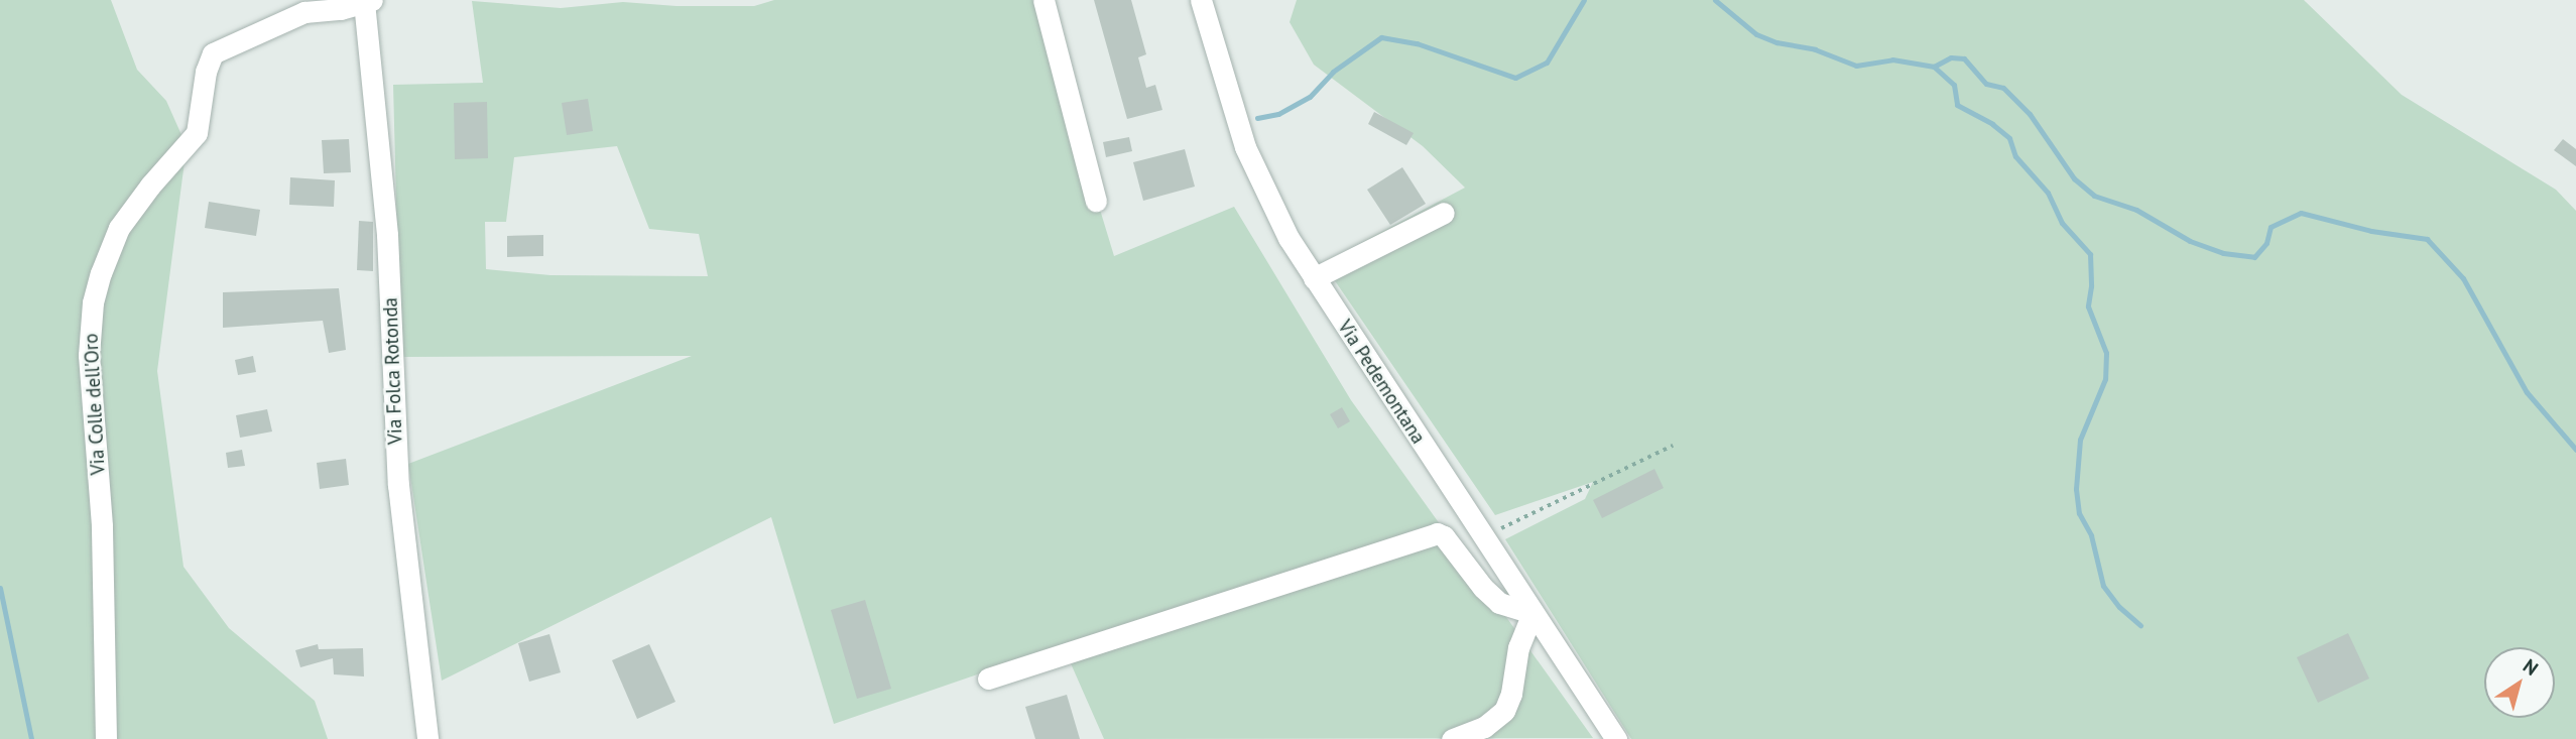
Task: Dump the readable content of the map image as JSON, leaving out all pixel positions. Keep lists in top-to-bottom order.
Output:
{
  "streets": {
    "street": ["Via Folca Rotonda", "Via Pedemontana", "Via Colle dell'Oro"]
  },
  "crossings": [
    ["Via Folca Rotonda", "Via Colle dell'Oro"]
  ],
  "north": "top right"
}
